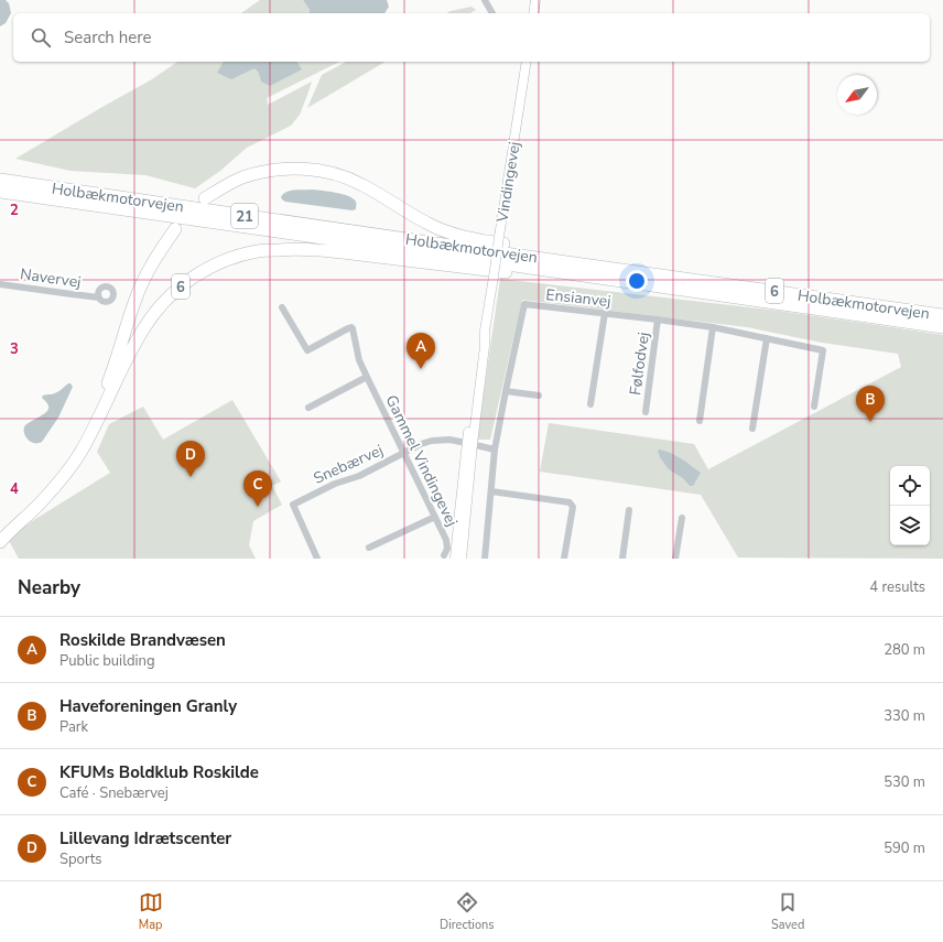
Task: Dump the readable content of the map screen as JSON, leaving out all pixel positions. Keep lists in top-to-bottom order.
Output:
{
  "streets": {
    "highway": ["Holbækmotorvejen", "21", "6"],
    "main road": ["Vindingevej"],
    "street": [
      "Navervej",
      "Ensianvej",
      "Følfodvej",
      "Gammel Vindingevej",
      "Snebærvej"
    ]
  },
  "crossings": [
    ["Vindingevej", "Snebærvej"],
    ["Holbækmotorvejen", "6"],
    ["Ensianvej", "Følfodvej"],
    ["Ensianvej", "Snebærvej"],
    ["Gammel Vindingevej", "Snebærvej"]
  ],
  "north": "bottom left",
  "page": {
    "search": "Search here",
    "pins": [
      "A",
      "B",
      "D",
      "C"
    ],
    "heading": ["Nearby", "4 results"],
    "list": [
      {
        "mark": "A",
        "name": "Roskilde Brandvæsen",
        "note": "Public building",
        "value": "280 m"
      },
      {
        "mark": "B",
        "name": "Haveforeningen Granly",
        "note": "Park",
        "value": "330 m"
      },
      {
        "mark": "C",
        "name": "KFUMs Boldklub Roskilde",
        "note": "Café · Snebærvej",
        "value": "530 m"
      },
      {
        "mark": "D",
        "name": "Lillevang Idrætscenter",
        "note": "Sports",
        "value": "590 m"
      }
    ],
    "nav": ["Map", "Directions", "Saved"]
  },
  "grid": {
    "rows": ["2", "3", "4"]
  }
}
